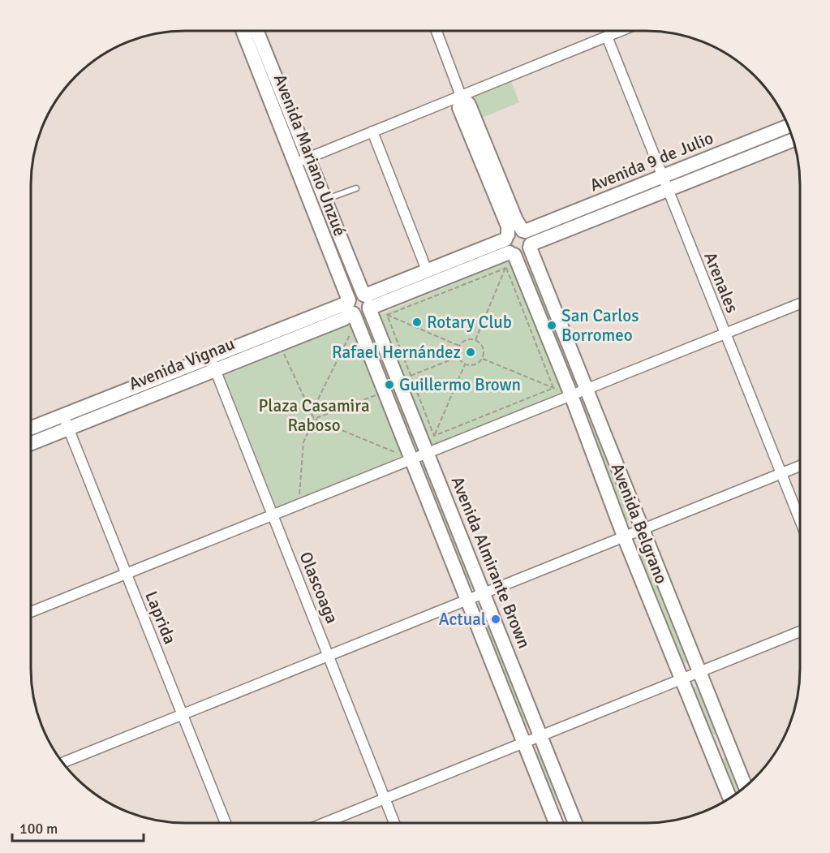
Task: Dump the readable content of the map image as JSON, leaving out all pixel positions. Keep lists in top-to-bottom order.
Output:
{
  "streets": {
    "main road": [
      "Avenida Mariano Unzué",
      "Avenida 9 de Julio",
      "Avenida Vignau",
      "Avenida Belgrano",
      "Avenida Almirante Brown"
    ],
    "street": ["Arenales", "Olascoaga", "Laprida"]
  },
  "crossings": [
    ["Avenida Mariano Unzué", "Avenida Vignau"],
    ["Avenida Mariano Unzué", "Avenida Almirante Brown"],
    ["Avenida 9 de Julio", "Arenales"],
    ["Avenida 9 de Julio", "Avenida Belgrano"],
    ["Avenida Vignau", "Avenida Almirante Brown"],
    ["Avenida Vignau", "Olascoaga"],
    ["Avenida Vignau", "Laprida"]
  ],
  "parks": ["Plaza Casamira Raboso"],
  "places": [
    "Rotary Club",
    "San Carlos Borromeo",
    "Rafael Hernández",
    "Guillermo Brown",
    "Actual"
  ],
  "scale_bar": "100 m"
}
